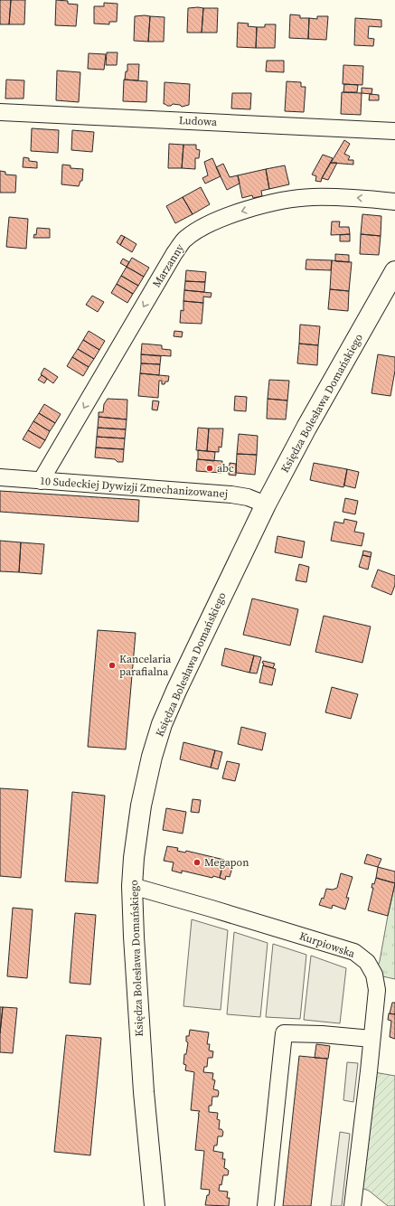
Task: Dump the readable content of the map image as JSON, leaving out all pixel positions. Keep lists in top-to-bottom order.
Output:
{
  "streets": {
    "main road": ["Księdza Bolesława Domańskiego"],
    "street": [
      "Ludowa",
      "Marzanny",
      "10 Sudeckiej Dywizji Zmechanizowanej",
      "Kurpiowska"
    ]
  },
  "crossings": [
    ["Marzanny", "10 Sudeckiej Dywizji Zmechanizowanej"],
    ["Księdza Bolesława Domańskiego", "10 Sudeckiej Dywizji Zmechanizowanej"],
    ["Księdza Bolesława Domańskiego", "Kurpiowska"]
  ],
  "one_way": ["Marzanny"],
  "places": ["abc", "Kancelaria parafialna", "Megapon"]
}
